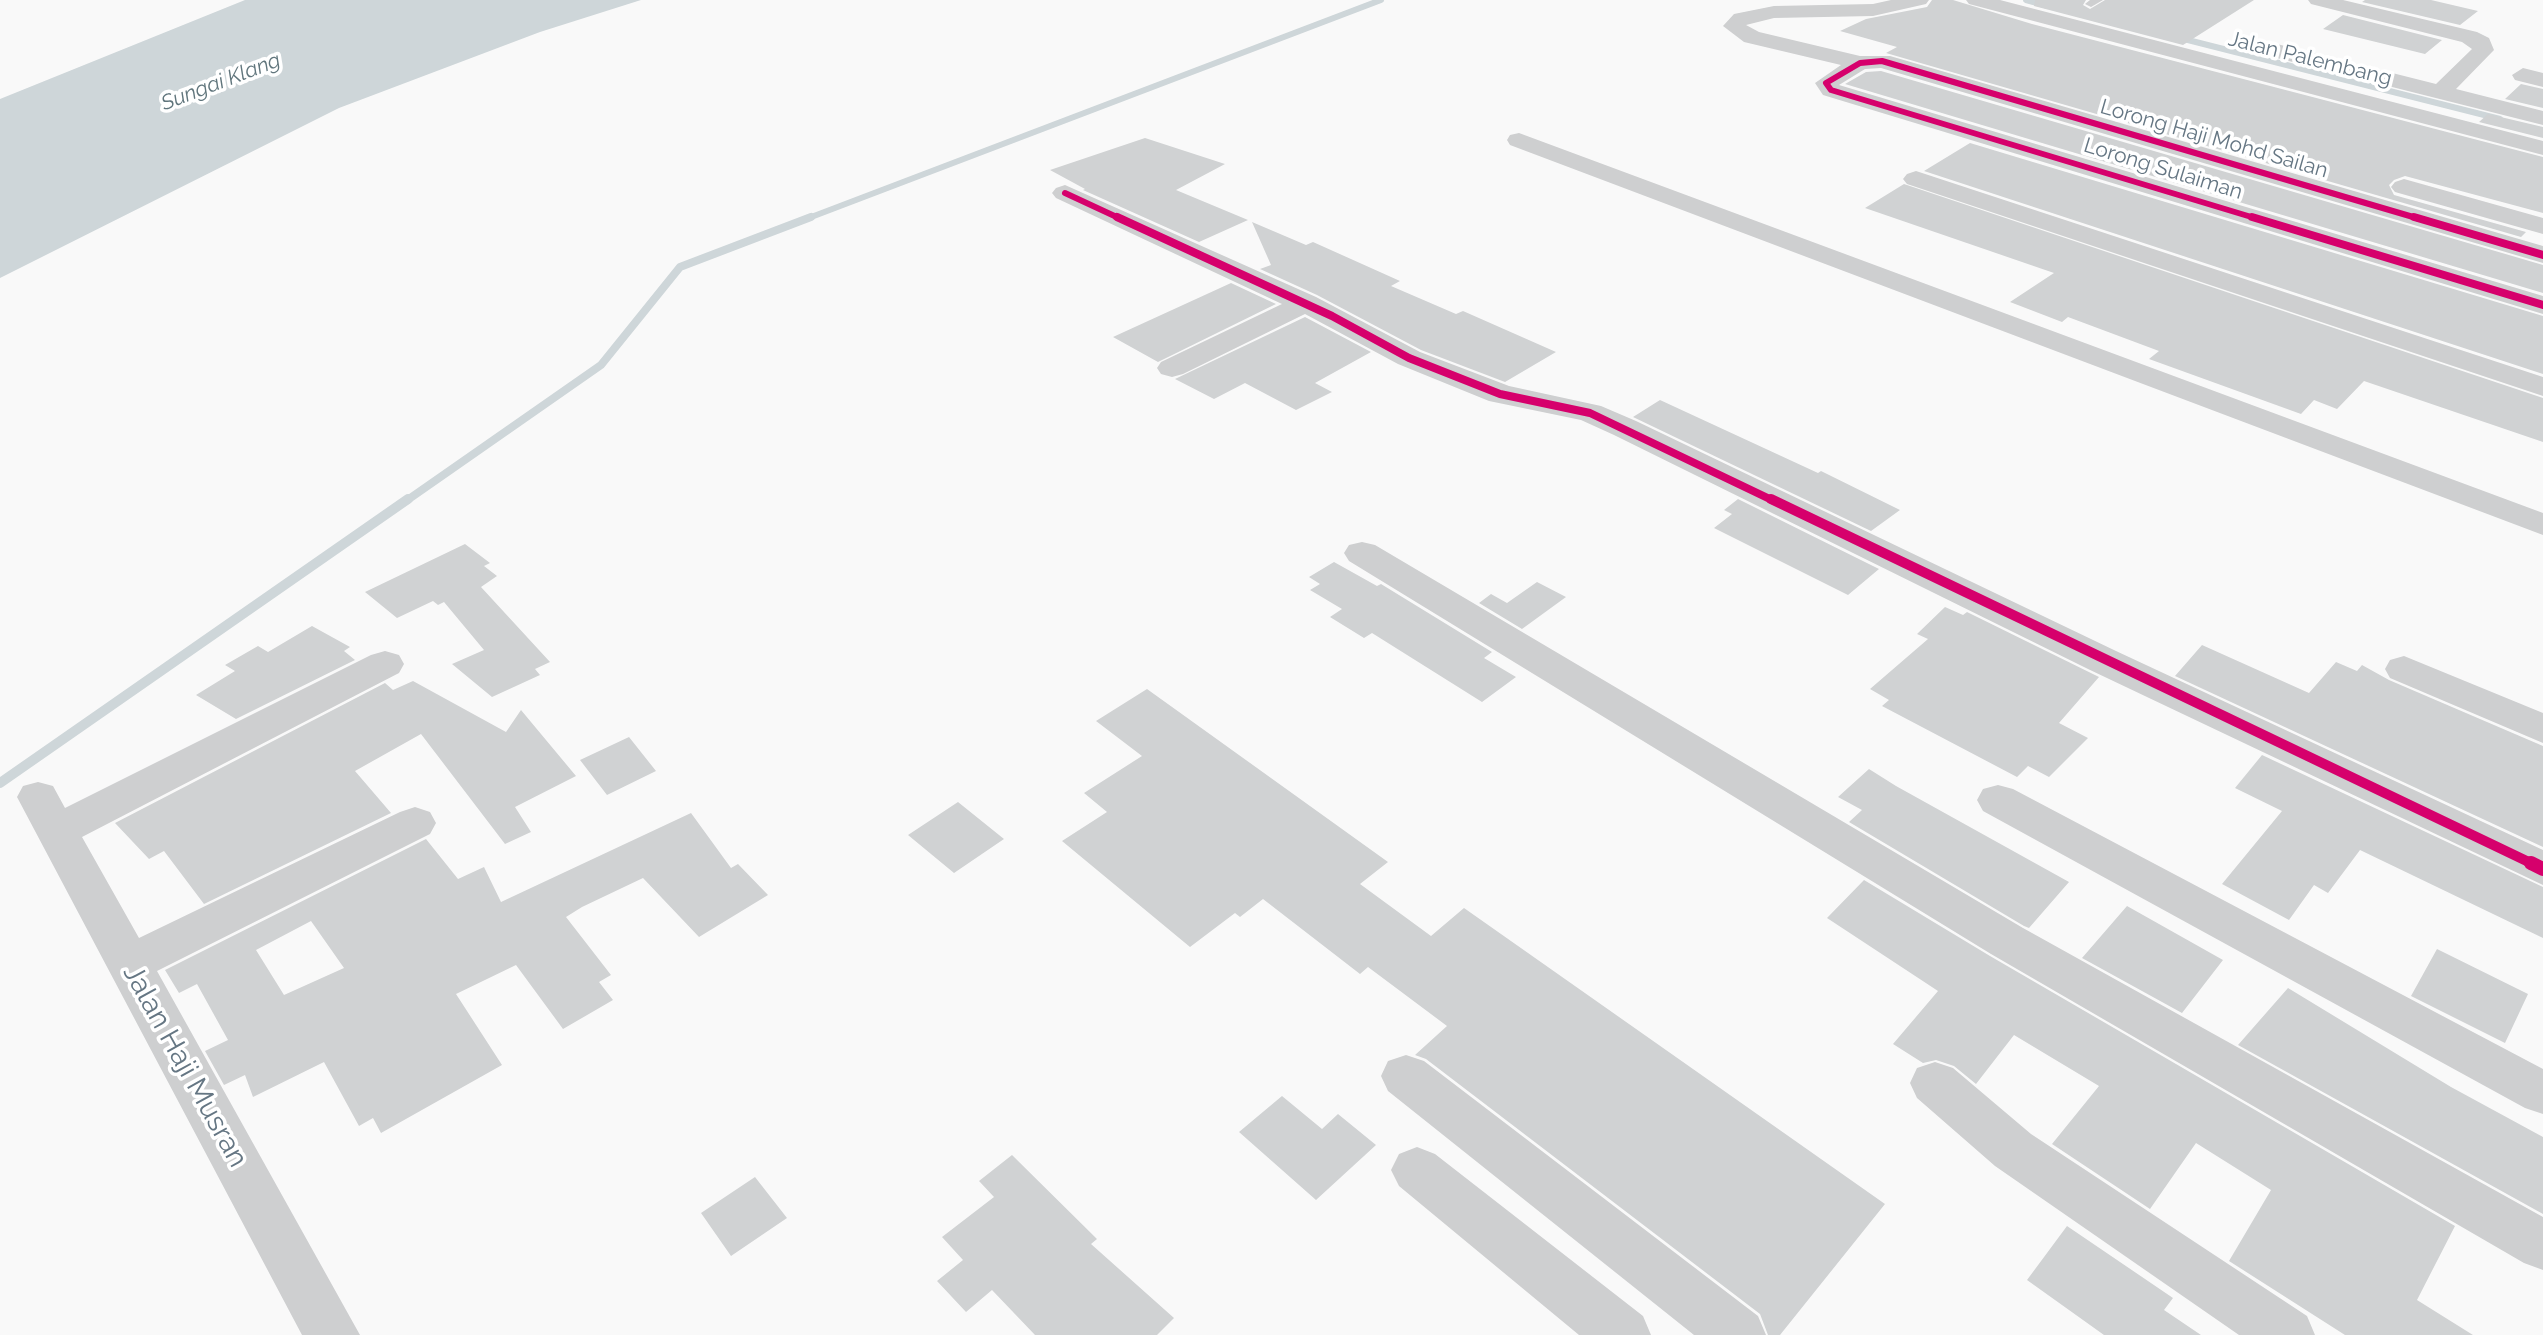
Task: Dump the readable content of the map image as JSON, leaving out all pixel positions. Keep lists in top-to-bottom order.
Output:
{
  "streets": {
    "street": [
      "Jalan Palembang",
      "Lorong Haji Mohd Sailan",
      "Lorong Sulaiman",
      "Jalan Haji Musran"
    ]
  },
  "crossings": [
    ["Lorong Haji Mohd Sailan", "Lorong Sulaiman"]
  ],
  "water": ["Sungai Klang"]
}
